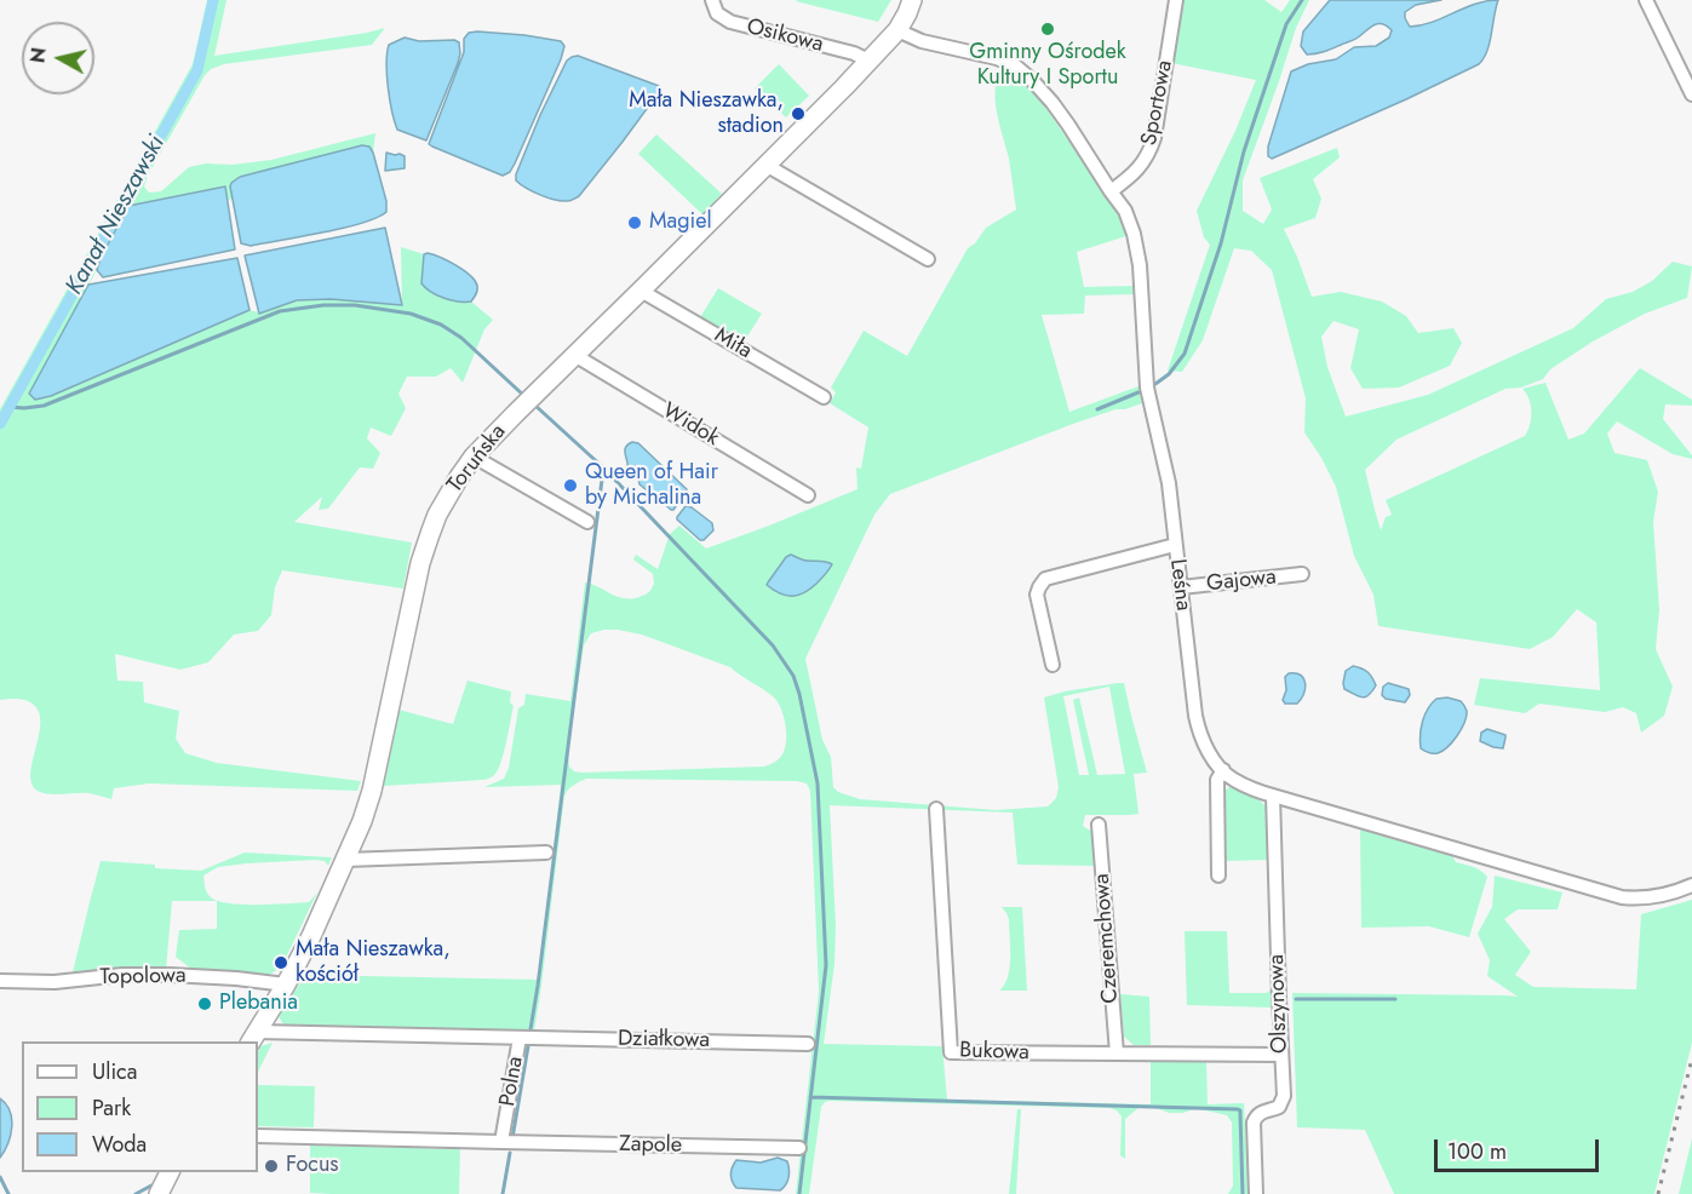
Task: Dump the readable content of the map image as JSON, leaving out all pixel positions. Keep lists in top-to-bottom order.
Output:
{
  "streets": {
    "main road": ["Toruńska"],
    "street": [
      "Osikowa",
      "Sportowa",
      "Miła",
      "Widok",
      "Gajowa",
      "Leśna",
      "Czeremchowa",
      "Topolowa",
      "Olszynowa",
      "Działkowa",
      "Bukowa",
      "Polna",
      "Zapole"
    ]
  },
  "crossings": [
    ["Osikowa", "Toruńska"],
    ["Sportowa", "Leśna"],
    ["Miła", "Toruńska"],
    ["Widok", "Toruńska"],
    ["Toruńska", "Leśna"],
    ["Toruńska", "Topolowa"],
    ["Toruńska", "Polna"],
    ["Gajowa", "Leśna"],
    ["Leśna", "Olszynowa"],
    ["Czeremchowa", "Bukowa"],
    ["Olszynowa", "Bukowa"],
    ["Działkowa", "Polna"],
    ["Polna", "Zapole"]
  ],
  "water": ["Kanał Nieszawski"],
  "places": [
    "Gminny Ośrodek Kultury I Sportu",
    "Mała Nieszawka, stadion",
    "Magiel",
    "Queen of Hair by Michalina",
    "Mała Nieszawka, kościół",
    "Plebania",
    "Focus"
  ],
  "legend": ["Ulica", "Park", "Woda"],
  "scale_bar": "100 m",
  "north": "left"
}
